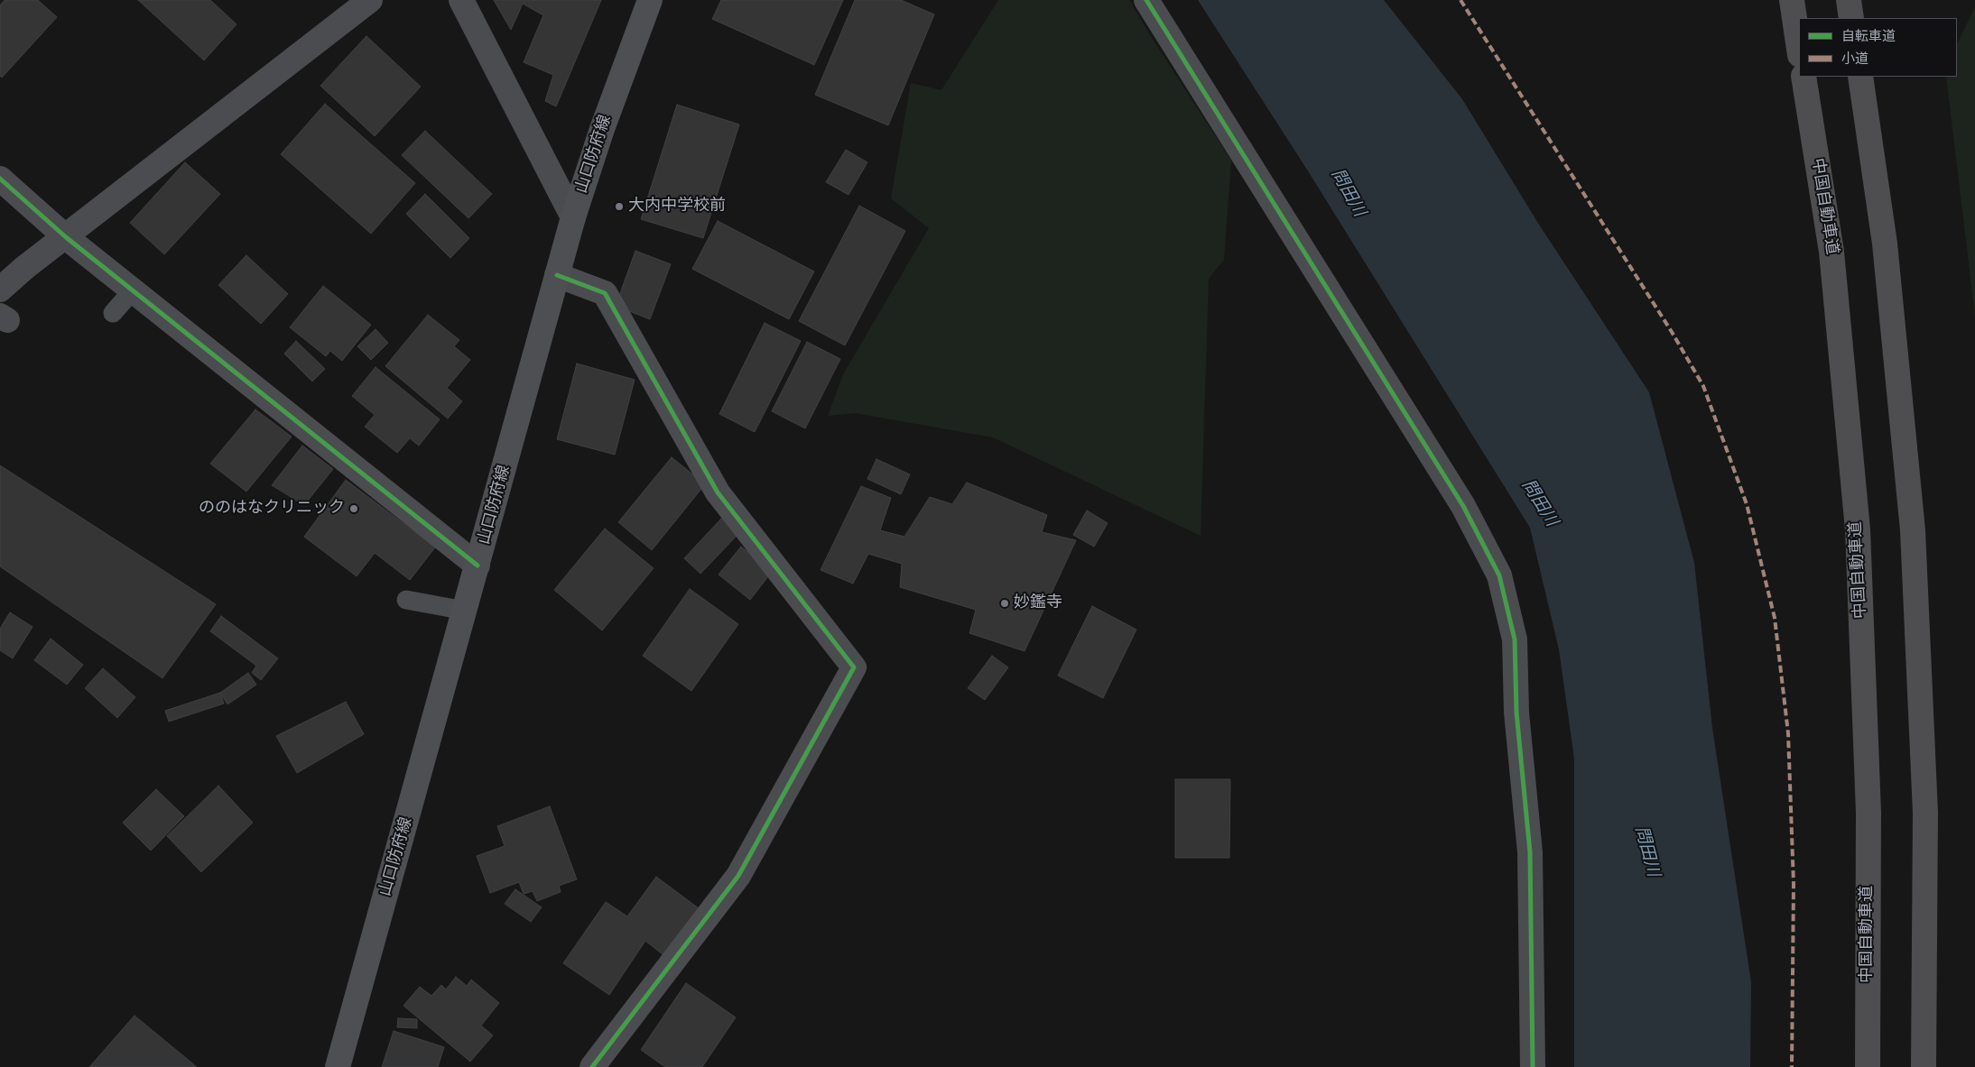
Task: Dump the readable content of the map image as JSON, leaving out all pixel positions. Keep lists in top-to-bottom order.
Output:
{
  "streets": {
    "highway": ["中国自動車道"],
    "main road": ["山口防府線"]
  },
  "water": ["問田川"],
  "places": ["大内中学校前", "ののはなクリニック", "妙鑑寺"],
  "legend": ["自転車道", "小道"]
}
